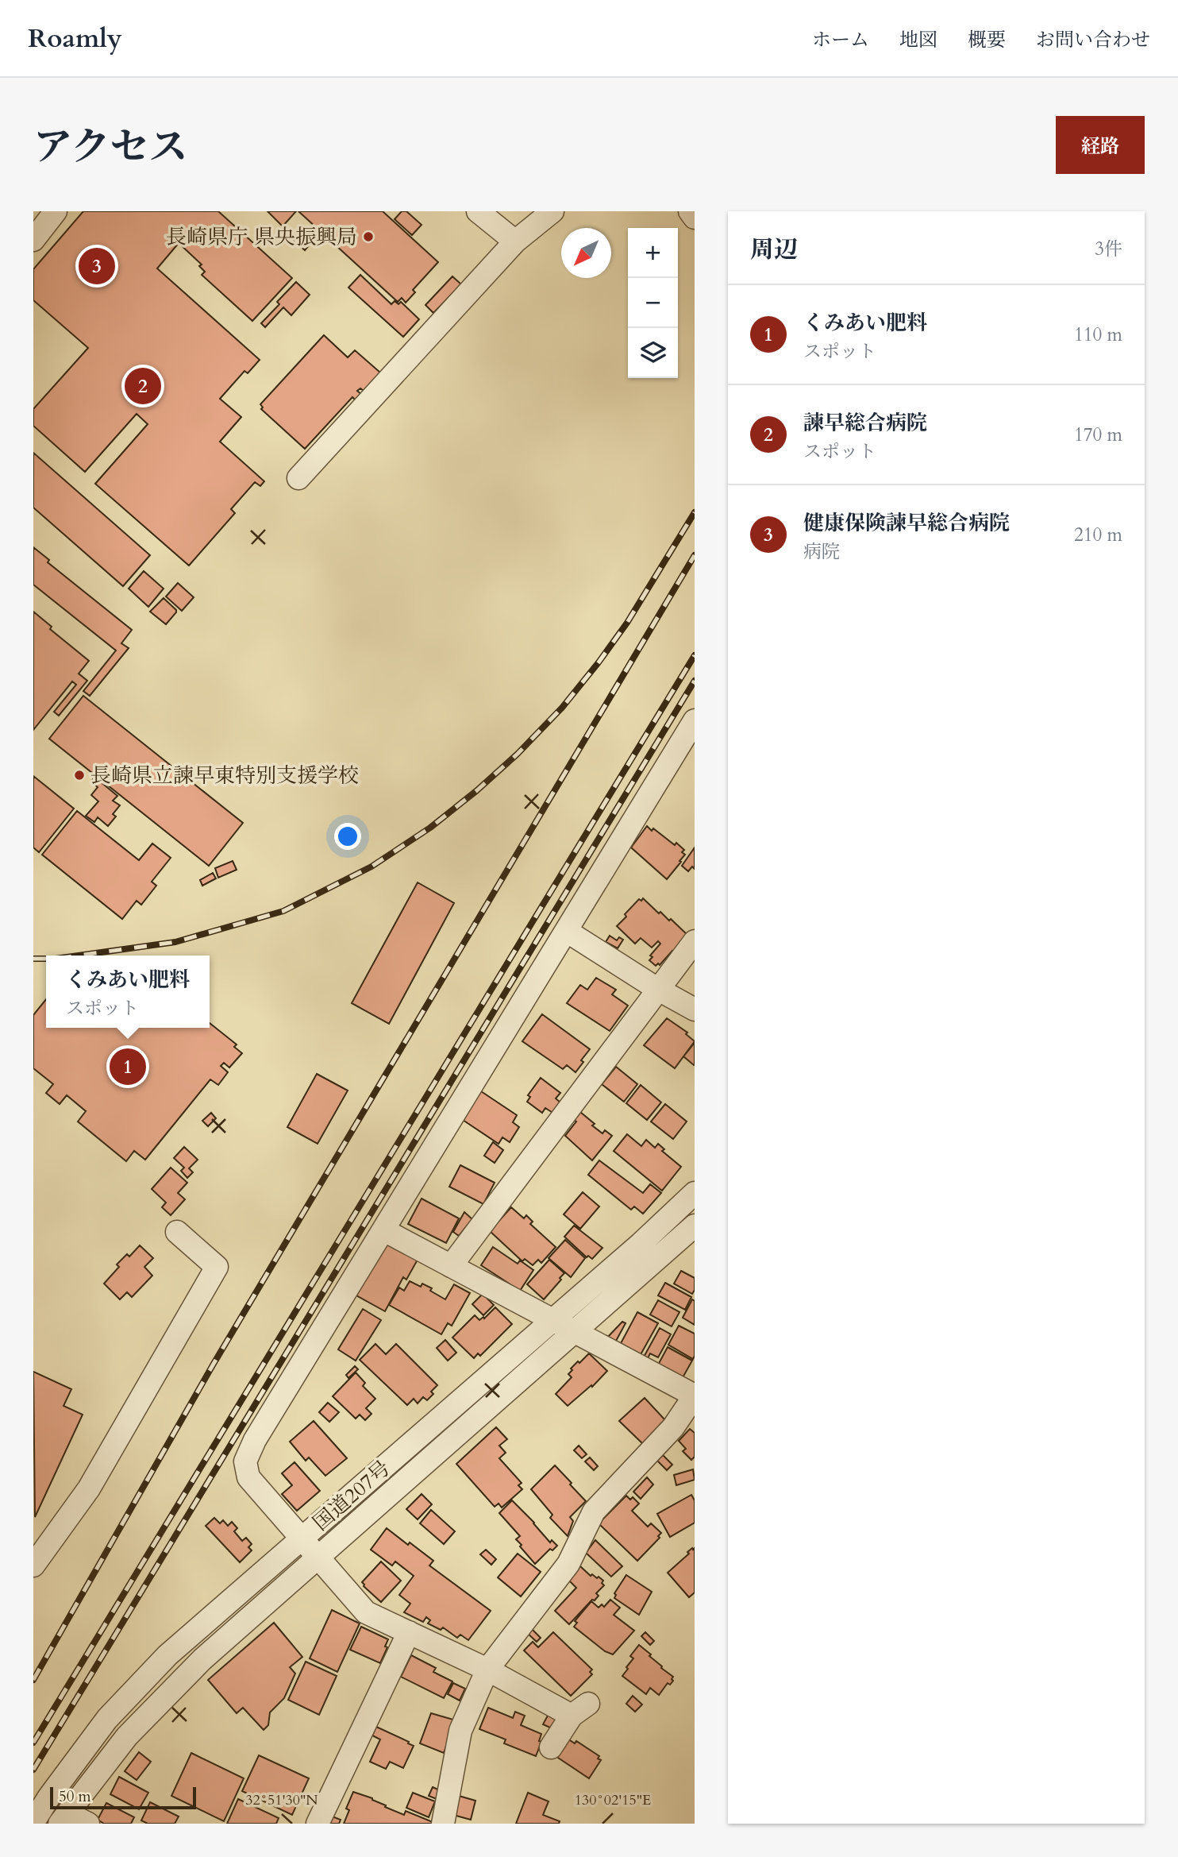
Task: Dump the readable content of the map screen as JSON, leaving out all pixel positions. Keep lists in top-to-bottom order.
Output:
{
  "streets": {
    "street": ["国道207号"]
  },
  "places": ["長崎県庁 県央振興局", "長崎県立諫早東特別支援学校"],
  "scale_bar": "50 m",
  "north": "bottom left",
  "page": {
    "header": "Roamly",
    "nav": [
      "ホーム",
      "地図",
      "概要",
      "お問い合わせ"
    ],
    "title": "アクセス",
    "buttons": "経路",
    "heading": ["周辺", "3件"],
    "map_buttons": ["+", "−"],
    "pins": ["3", "2", "1"],
    "list": [
      {
        "mark": "1",
        "name": "くみあい肥料",
        "note": "スポット",
        "value": "110 m"
      },
      {
        "mark": "2",
        "name": "諫早総合病院",
        "note": "スポット",
        "value": "170 m"
      },
      {
        "mark": "3",
        "name": "健康保険諫早総合病院",
        "note": "病院",
        "value": "210 m"
      }
    ],
    "popup": ["くみあい肥料", "スポット"],
    "scale": "50 m"
  },
  "coordinates": ["130°02'15\"E", "32°51'30\"N"]
}
